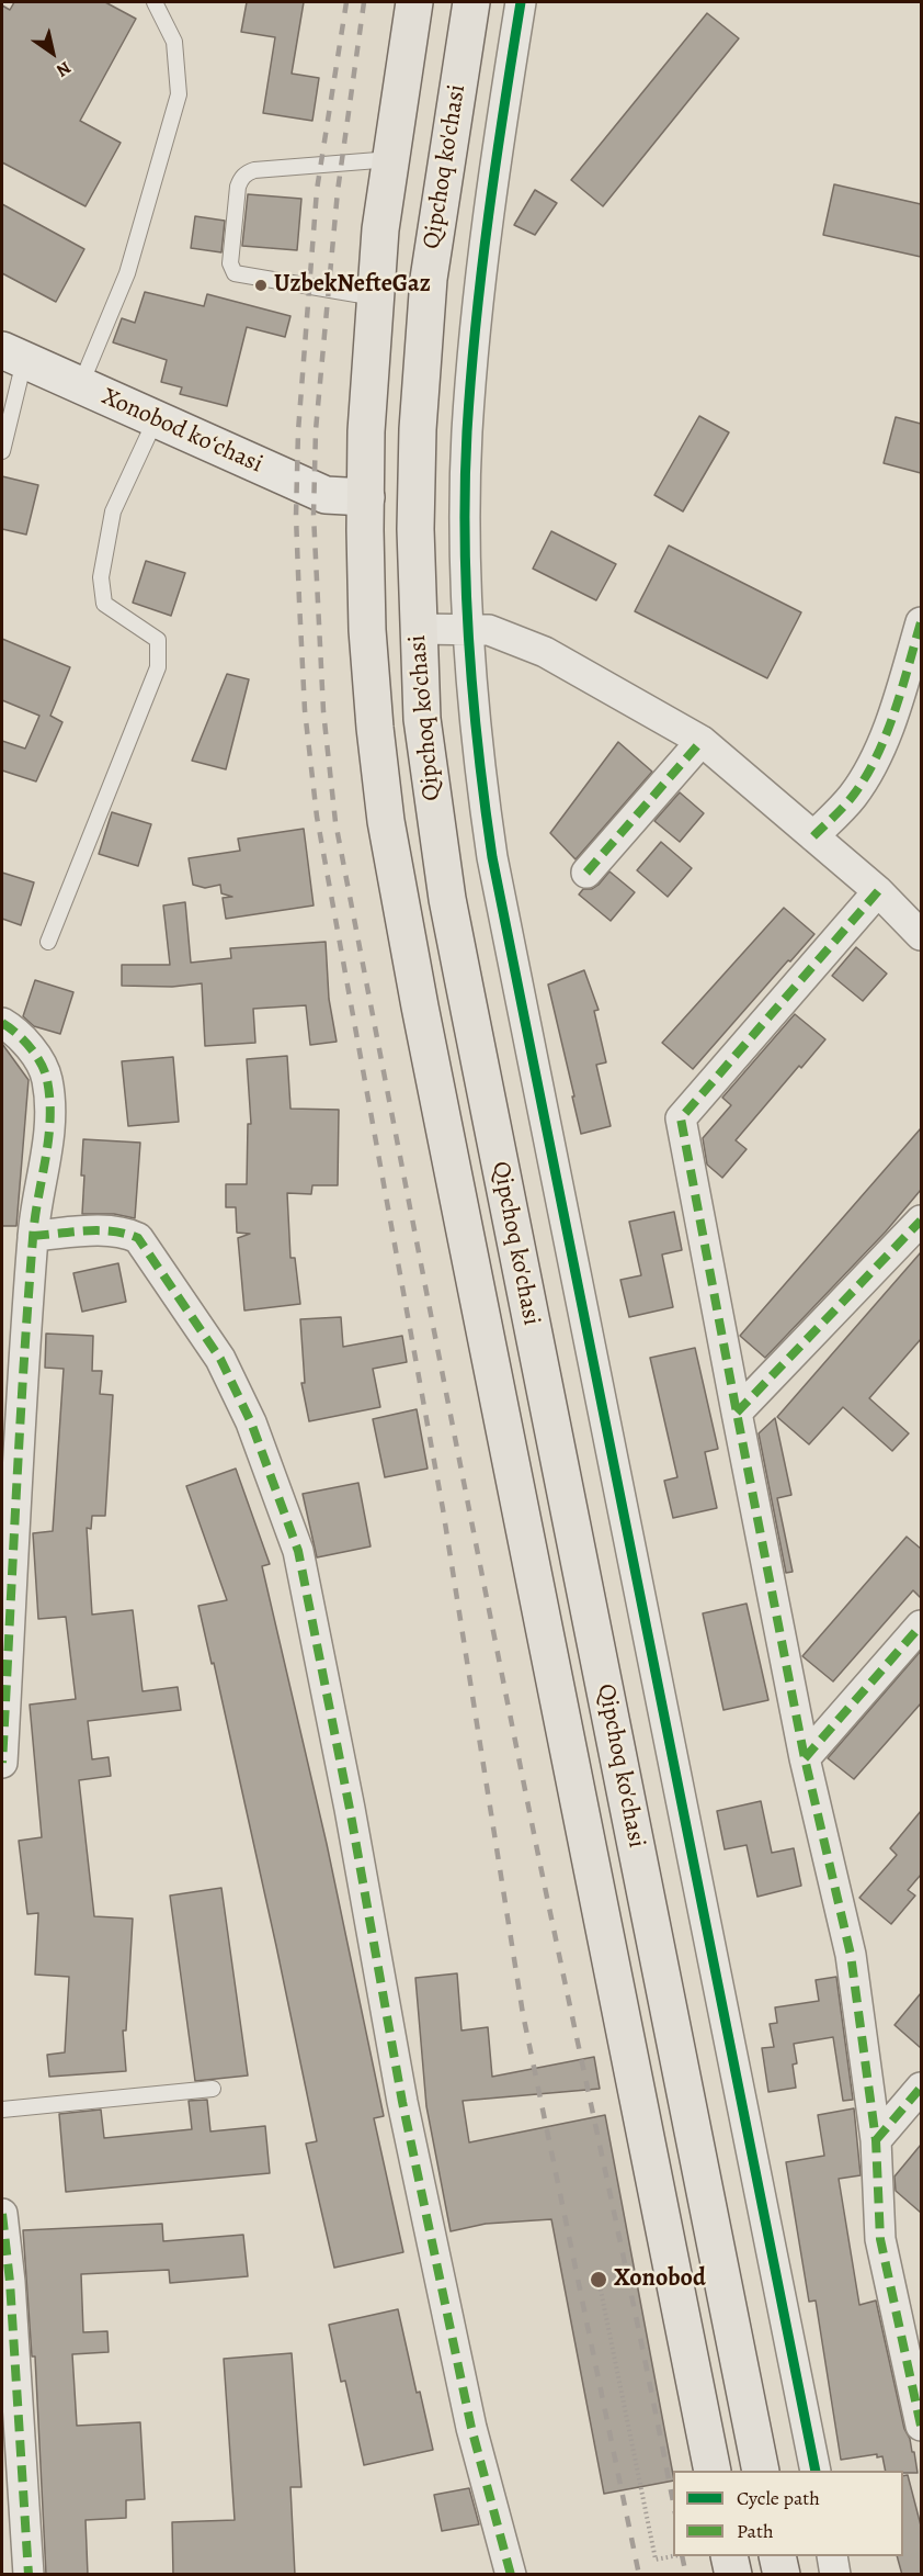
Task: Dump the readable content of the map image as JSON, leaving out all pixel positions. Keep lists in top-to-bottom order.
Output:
{
  "streets": {
    "main road": ["Qipchoq ko'chasi", "Xonobod koʻchasi"]
  },
  "crossings": [
    ["Qipchoq ko'chasi", "Xonobod koʻchasi"]
  ],
  "places": ["UzbekNefteGaz", "Xonobod"],
  "legend": ["Cycle path", "Path"],
  "north": "bottom right"
}
